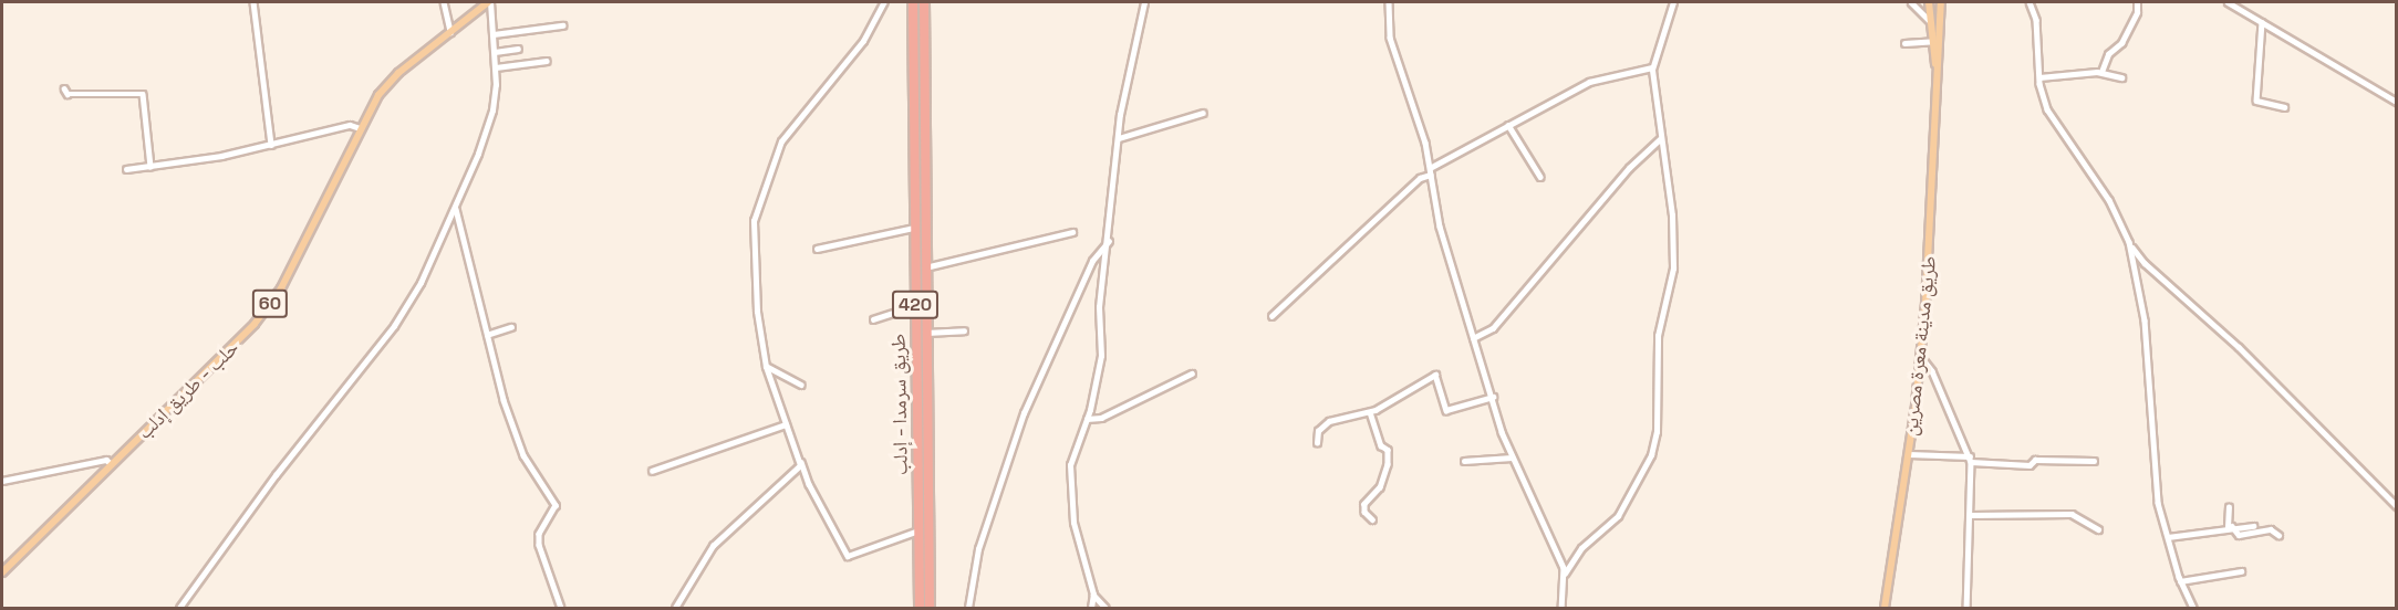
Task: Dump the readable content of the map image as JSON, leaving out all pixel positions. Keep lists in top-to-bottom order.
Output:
{
  "streets": {
    "highway": ["420", "طريق سرمدا - إدلب"],
    "main road": ["60", "طريق مدينة معرة مصرين", "حلب - طريق إدلب"]
  }
}
